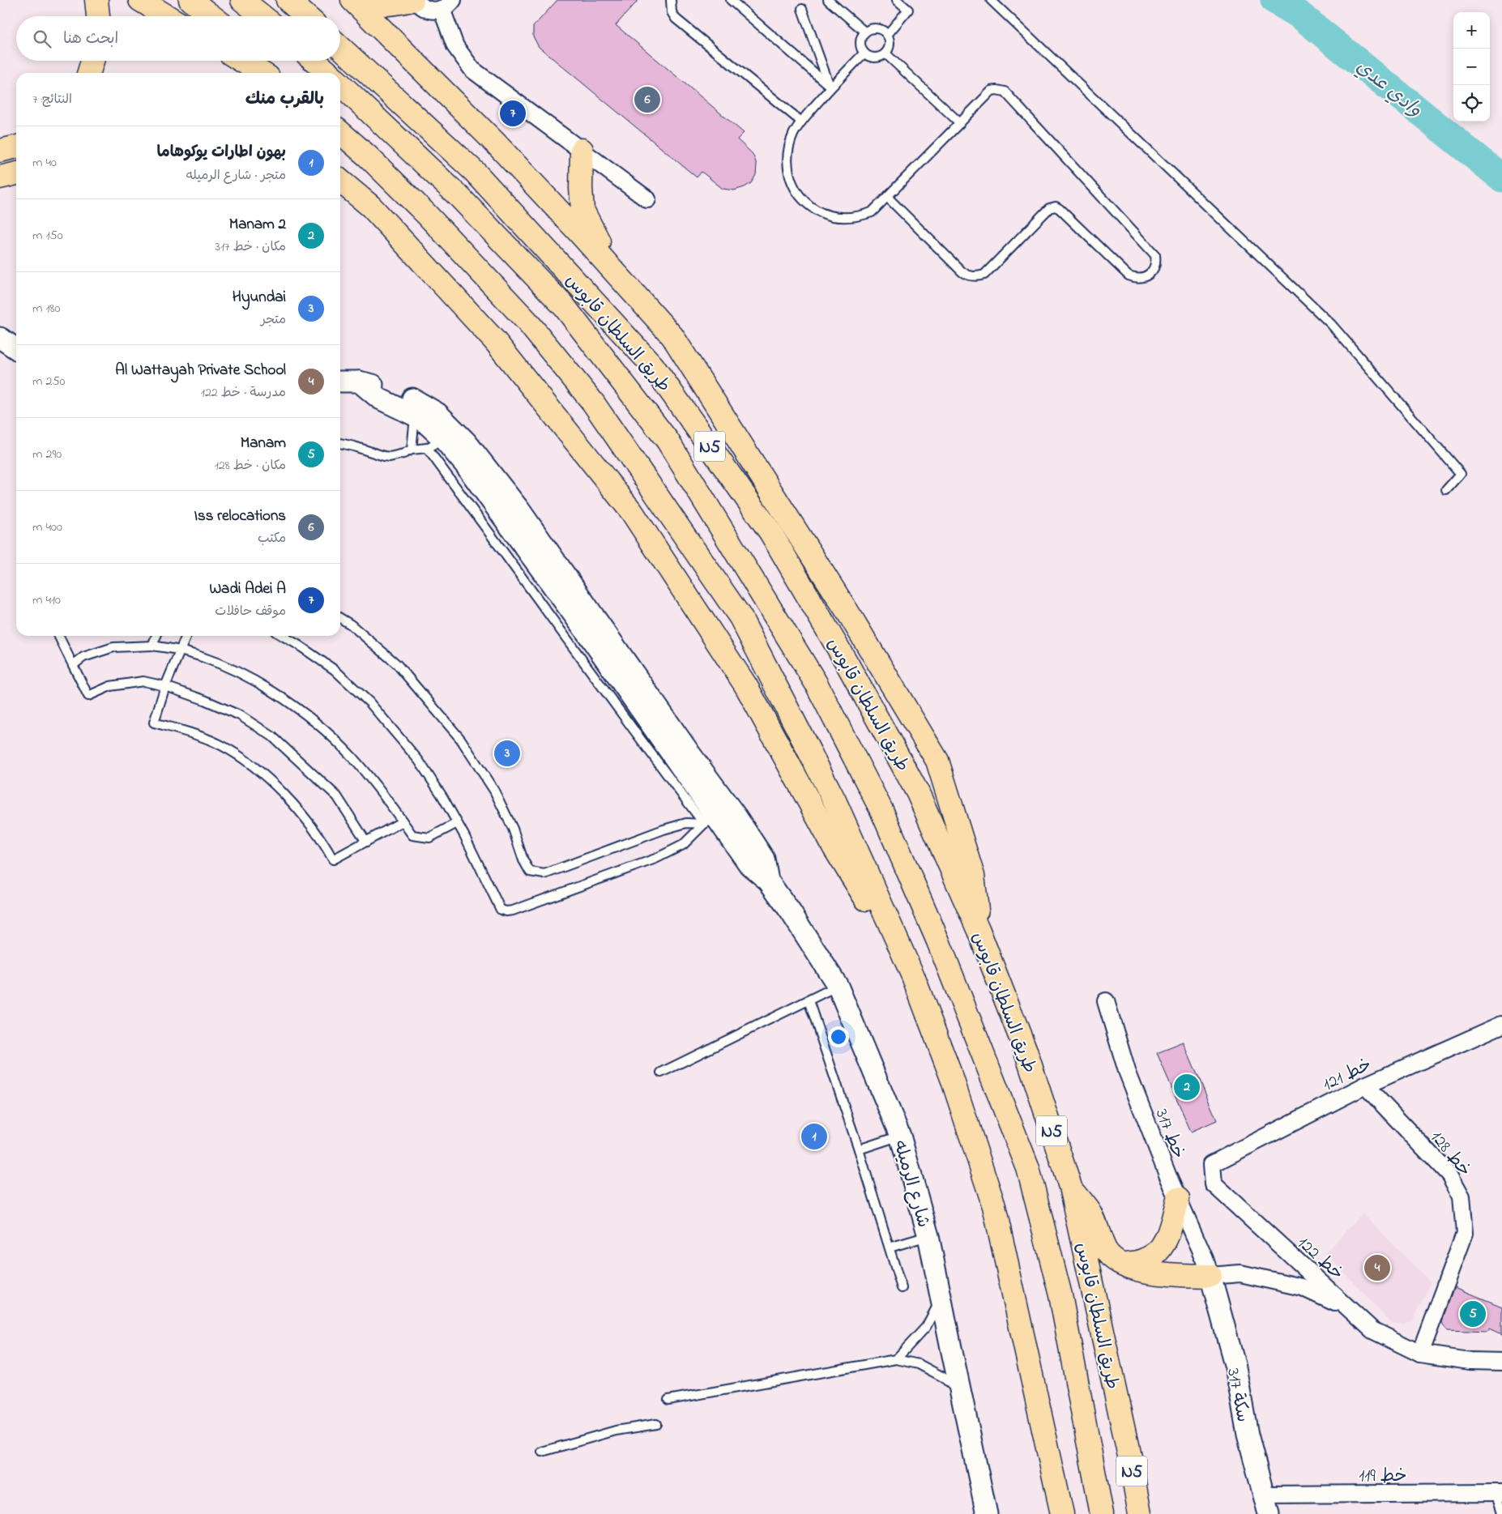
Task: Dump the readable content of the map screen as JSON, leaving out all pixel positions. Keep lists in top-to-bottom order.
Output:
{
  "streets": {
    "highway": ["طريق السلطان قابوس", "N5"],
    "street": [
      "خط 121",
      "خط 317",
      "خط 128",
      "شارع الرميله",
      "خط 122",
      "سكة 317",
      "خط 119"
    ]
  },
  "crossings": [
    ["خط 121", "خط 128"],
    ["خط 121", "خط 122"],
    ["خط 317", "سكة 317"],
    ["خط 128", "خط 122"],
    ["سكة 317", "خط 119"]
  ],
  "water": ["وادي عدي"],
  "page": {
    "map_buttons": ["+", "−"],
    "search": "ابحث هنا",
    "heading": ["بالقرب منك", "النتائج: 7"],
    "pins": [
      "6",
      "7",
      "3",
      "2",
      "1",
      "4",
      "5"
    ],
    "list": [
      {
        "mark": "1",
        "name": "بهون اطارات يوكوهاما",
        "note": "متجر · شارع الرميله",
        "value": "40 m"
      },
      {
        "mark": "2",
        "name": "Manam 2",
        "note": "مكان · خط 317",
        "value": "150 m"
      },
      {
        "mark": "3",
        "name": "Hyundai",
        "note": "متجر",
        "value": "180 m"
      },
      {
        "mark": "4",
        "name": "Al Wattayah Private School",
        "note": "مدرسة · خط 122",
        "value": "250 m"
      },
      {
        "mark": "5",
        "name": "Manam",
        "note": "مكان · خط 128",
        "value": "290 m"
      },
      {
        "mark": "6",
        "name": "Iss relocations",
        "note": "مكتب",
        "value": "400 m"
      },
      {
        "mark": "7",
        "name": "Wadi Adei A",
        "note": "موقف حافلات",
        "value": "410 m"
      }
    ]
  }
}
